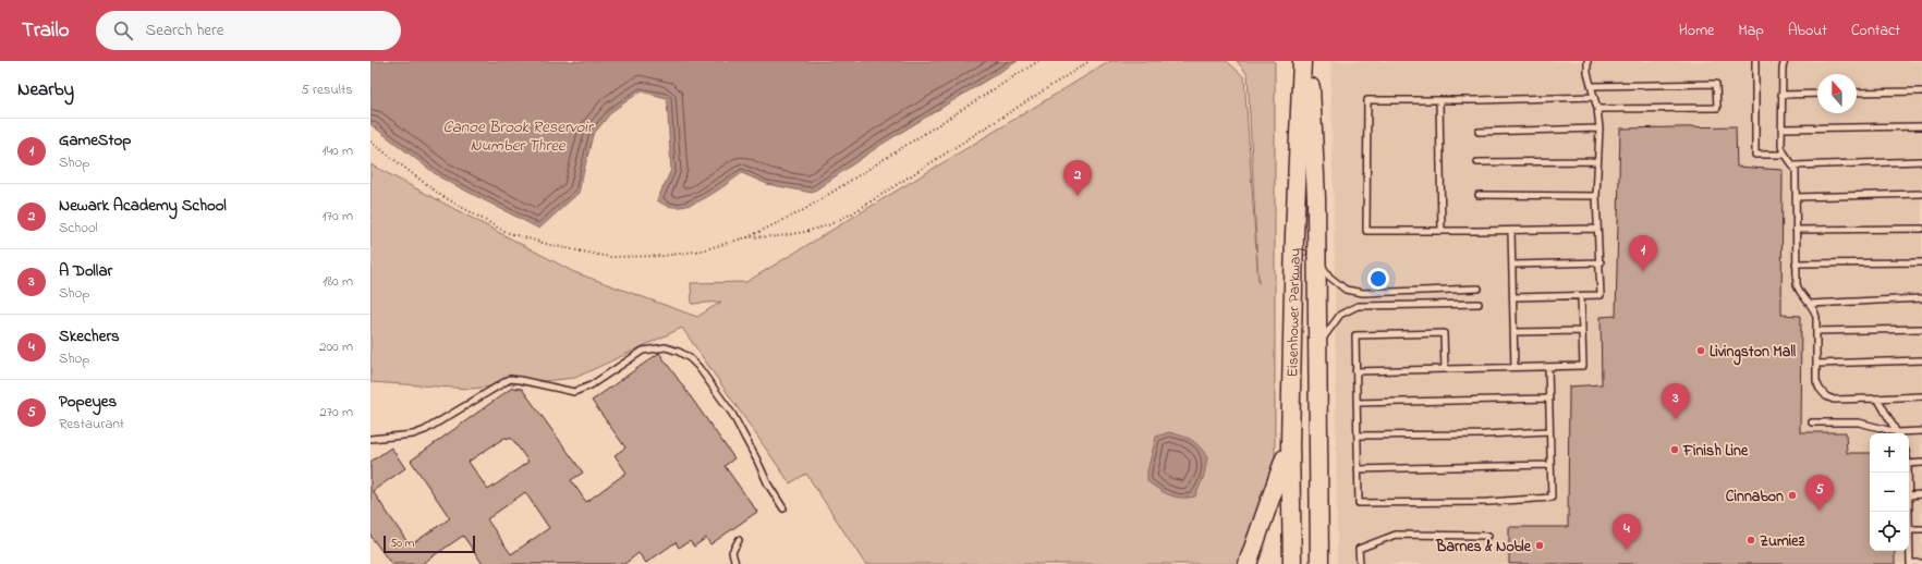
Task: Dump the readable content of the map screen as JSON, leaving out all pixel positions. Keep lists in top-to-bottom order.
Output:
{
  "streets": {
    "main road": ["Eisenhower Parkway"]
  },
  "water": ["Canoe Brook Reservoir Number Three"],
  "places": [
    "Livingston Mall",
    "Finish Line",
    "Cinnabon",
    "Zumiez",
    "Barnes & Noble"
  ],
  "scale_bar": "50 m",
  "north": "top",
  "page": {
    "header": "Trailo",
    "search": "Search here",
    "nav": [
      "Home",
      "Map",
      "About",
      "Contact"
    ],
    "heading": ["Nearby", "5 results"],
    "list": [
      {
        "mark": "1",
        "name": "GameStop",
        "note": "Shop",
        "value": "140 m"
      },
      {
        "mark": "2",
        "name": "Newark Academy School",
        "note": "School",
        "value": "170 m"
      },
      {
        "mark": "3",
        "name": "A Dollar",
        "note": "Shop",
        "value": "180 m"
      },
      {
        "mark": "4",
        "name": "Skechers",
        "note": "Shop",
        "value": "200 m"
      },
      {
        "mark": "5",
        "name": "Popeyes",
        "note": "Restaurant",
        "value": "270 m"
      }
    ],
    "pins": [
      "2",
      "1",
      "3",
      "5",
      "4"
    ],
    "map_buttons": ["+", "−"],
    "scale": "50 m"
  }
}
